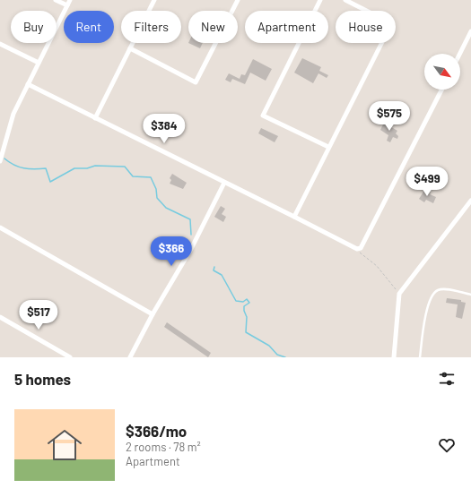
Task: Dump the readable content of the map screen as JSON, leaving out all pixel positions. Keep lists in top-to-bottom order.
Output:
{
  "north": "bottom right",
  "page": {
    "chip": [
      "Buy",
      "Rent",
      "Filters",
      "New",
      "Apartment",
      "House"
    ],
    "price": [
      "$575",
      "$384",
      "$499",
      "$366",
      "$517"
    ],
    "heading": "5 homes",
    "list": [
      {
        "name": "$366/mo",
        "note": "2 rooms · 78 m² · Apartment"
      }
    ]
  }
}
